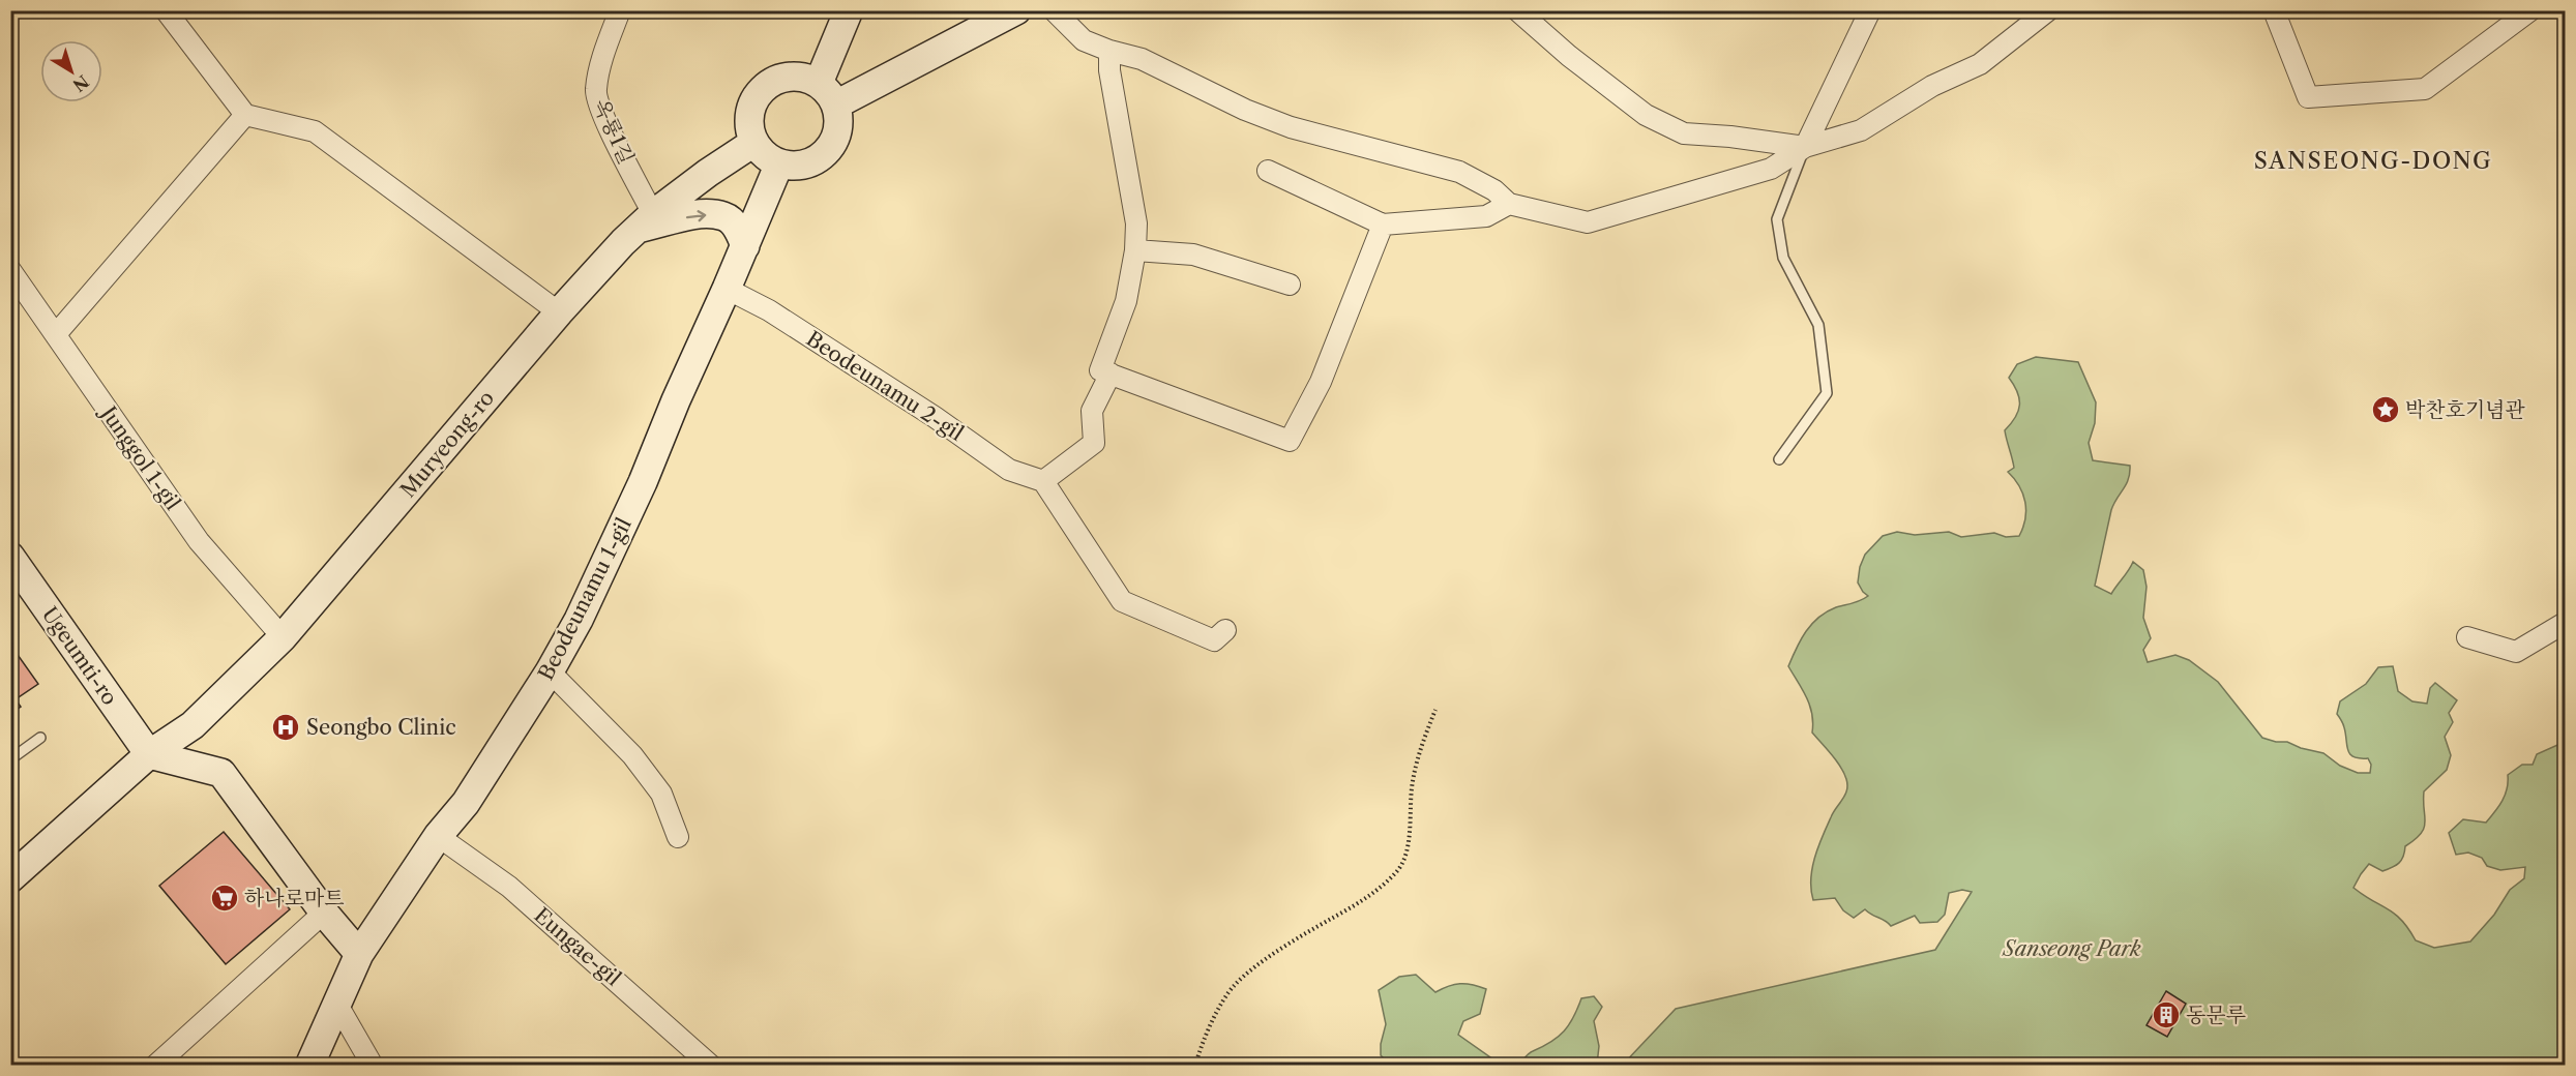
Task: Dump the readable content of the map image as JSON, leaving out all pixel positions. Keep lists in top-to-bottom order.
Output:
{
  "streets": {
    "main road": ["Muryeong-ro", "Beodeunamu 1-gil", "Ugeumti-ro"],
    "street": [
      "옥룡1길",
      "Beodeunamu 2-gil",
      "Junggol 1-gil",
      "Eungae-gil"
    ]
  },
  "crossings": [
    ["옥룡1길", "Muryeong-ro"],
    ["Beodeunamu 2-gil", "Beodeunamu 1-gil"],
    ["Muryeong-ro", "Junggol 1-gil"],
    ["Muryeong-ro", "Beodeunamu 1-gil"],
    ["Muryeong-ro", "Ugeumti-ro"],
    ["Beodeunamu 1-gil", "Eungae-gil"]
  ],
  "districts": ["SANSEONG-DONG"],
  "parks": ["Sanseong Park"],
  "places": {
    "place": ["박찬호기념관"],
    "hospital": ["Seongbo Clinic"],
    "supermarket": ["하나로마트"],
    "building": ["동문루"]
  },
  "north": "bottom right"
}
